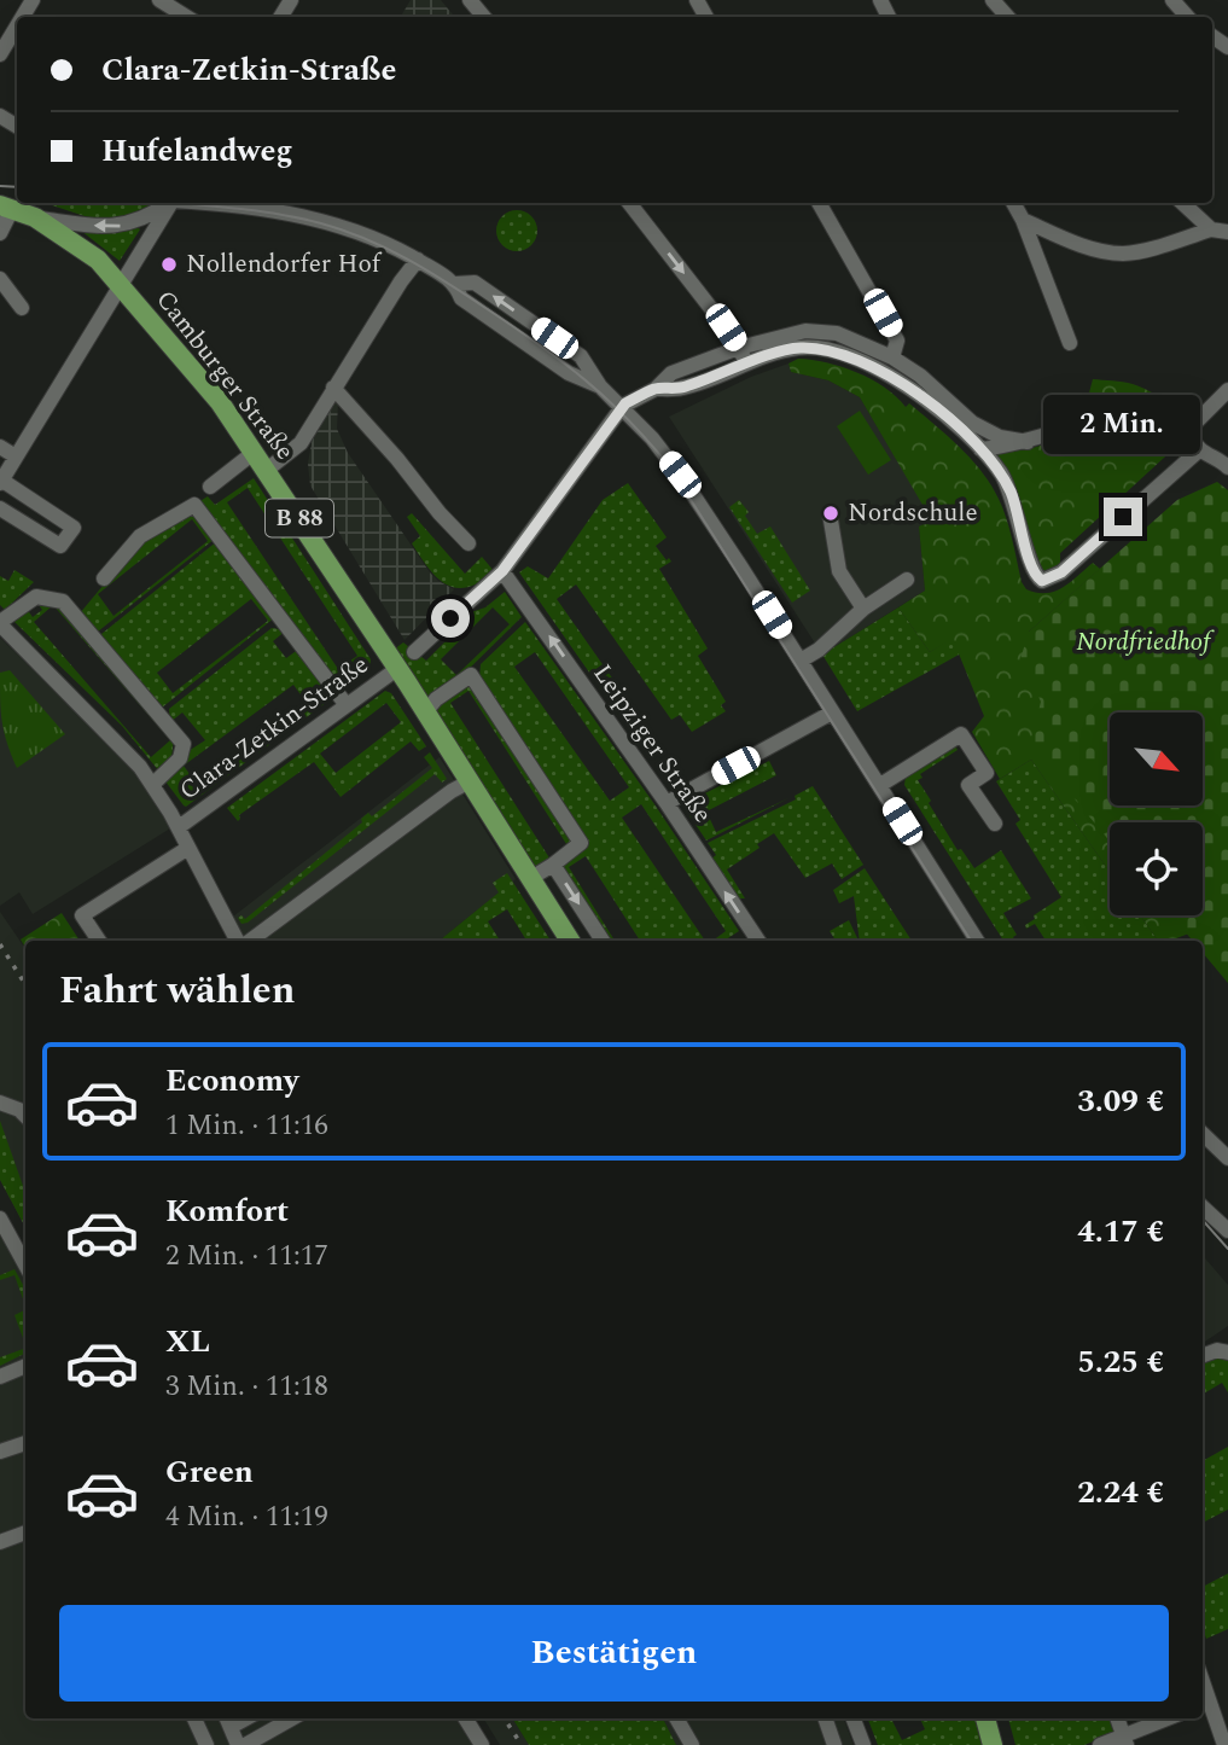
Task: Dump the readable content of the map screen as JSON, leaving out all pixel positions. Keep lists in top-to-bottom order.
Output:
{
  "streets": {
    "main road": ["Camburger Straße", "B 88"],
    "street": ["Clara-Zetkin-Straße", "Leipziger Straße"]
  },
  "crossings": [
    ["Camburger Straße", "B 88"],
    ["Camburger Straße", "Clara-Zetkin-Straße"]
  ],
  "one_way": ["Leipziger Straße"],
  "parks": ["Nordfriedhof"],
  "places": ["Nollendorfer Hof", "Nordschule"],
  "north": "bottom right",
  "page": {
    "banner": ["Clara-Zetkin-Straße", "Hufelandweg"],
    "bubble": "2 Min.",
    "heading": "Fahrt wählen",
    "list": [
      {
        "name": "Economy",
        "note": "1 Min. · 11:16",
        "value": "3.09 €"
      },
      {
        "name": "Komfort",
        "note": "2 Min. · 11:17",
        "value": "4.17 €"
      },
      {
        "name": "XL",
        "note": "3 Min. · 11:18",
        "value": "5.25 €"
      },
      {
        "name": "Green",
        "note": "4 Min. · 11:19",
        "value": "2.24 €"
      }
    ],
    "buttons": "Bestätigen"
  }
}
